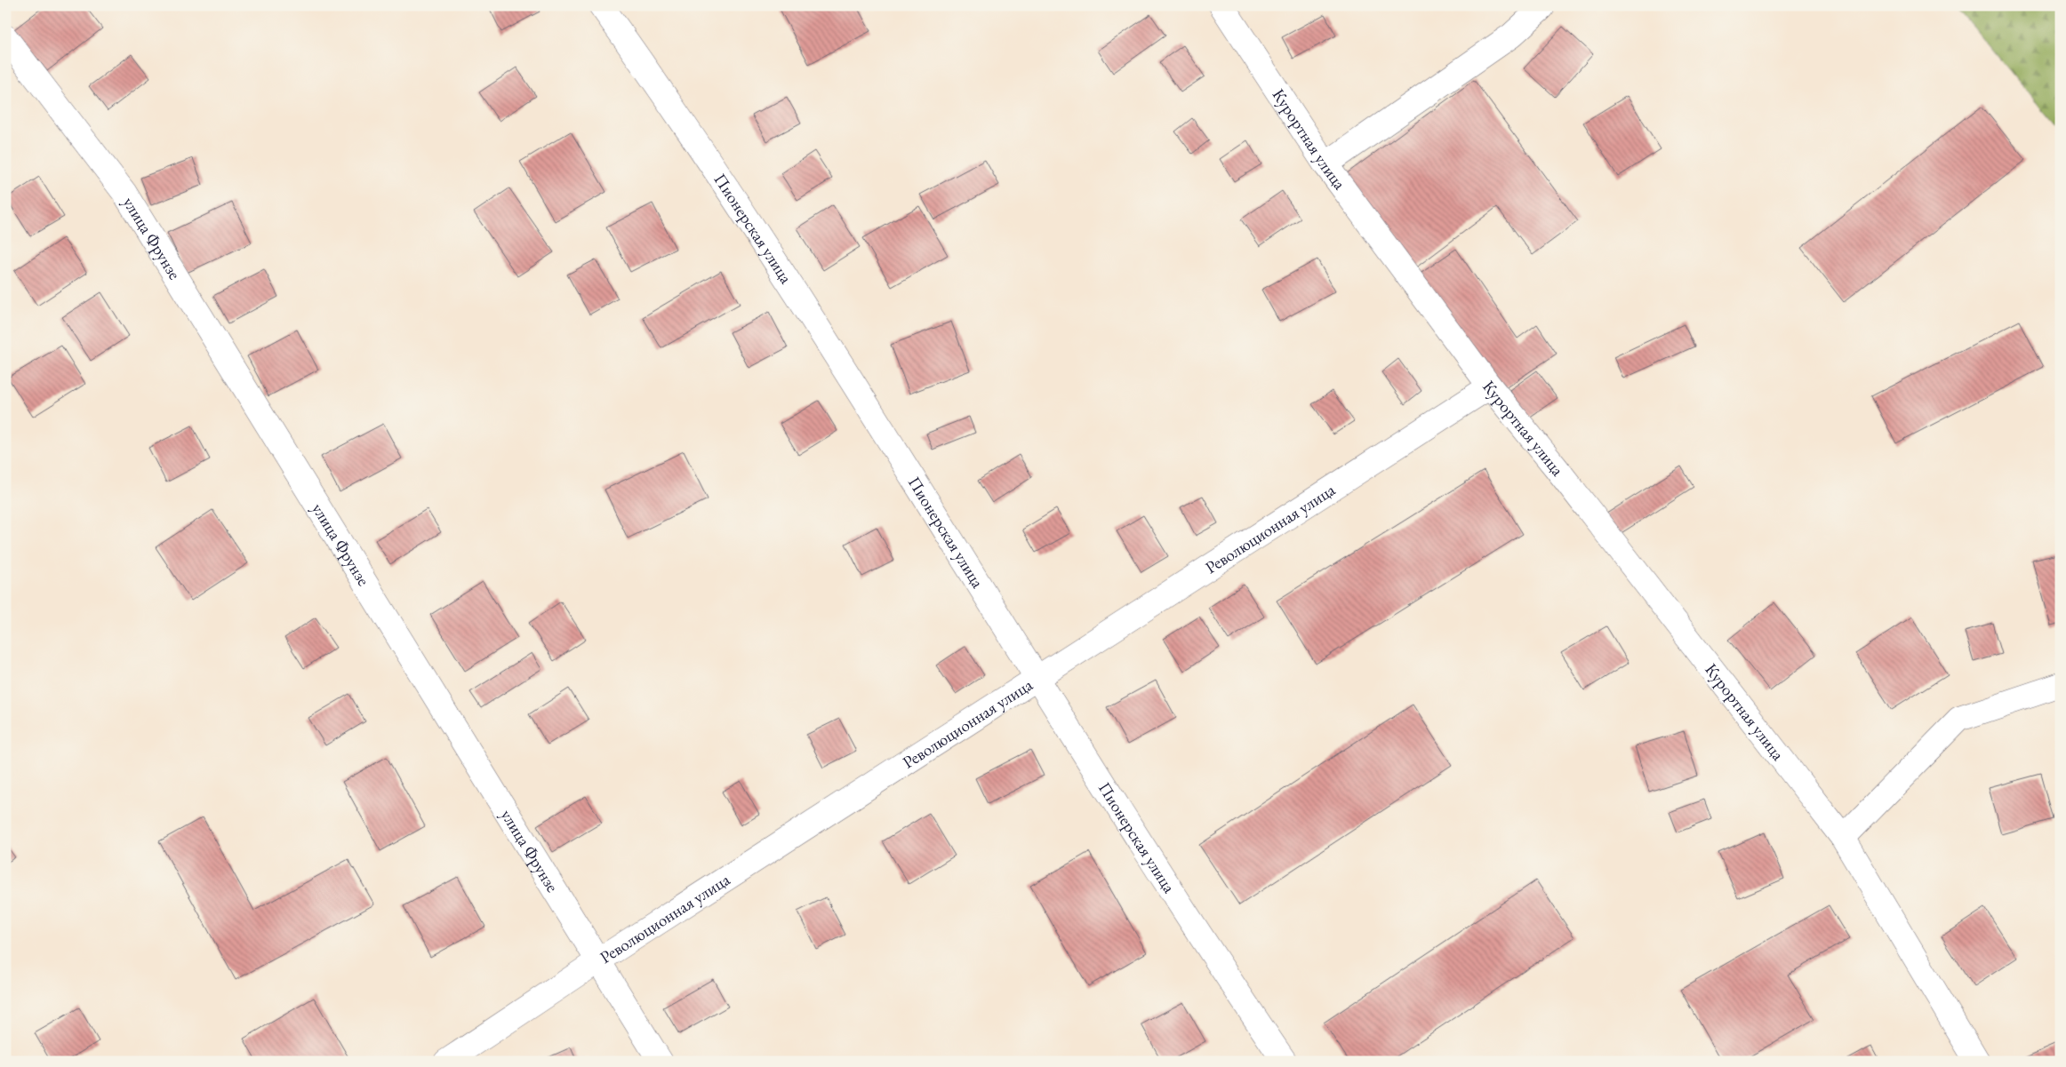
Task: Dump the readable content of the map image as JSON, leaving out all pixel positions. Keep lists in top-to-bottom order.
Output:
{
  "streets": {
    "street": [
      "Курортная улица",
      "Пионерская улица",
      "улица Фрунзе",
      "Революционная улица"
    ]
  },
  "crossings": [
    ["Курортная улица", "Революционная улица"],
    ["Пионерская улица", "Революционная улица"],
    ["улица Фрунзе", "Революционная улица"]
  ]
}
